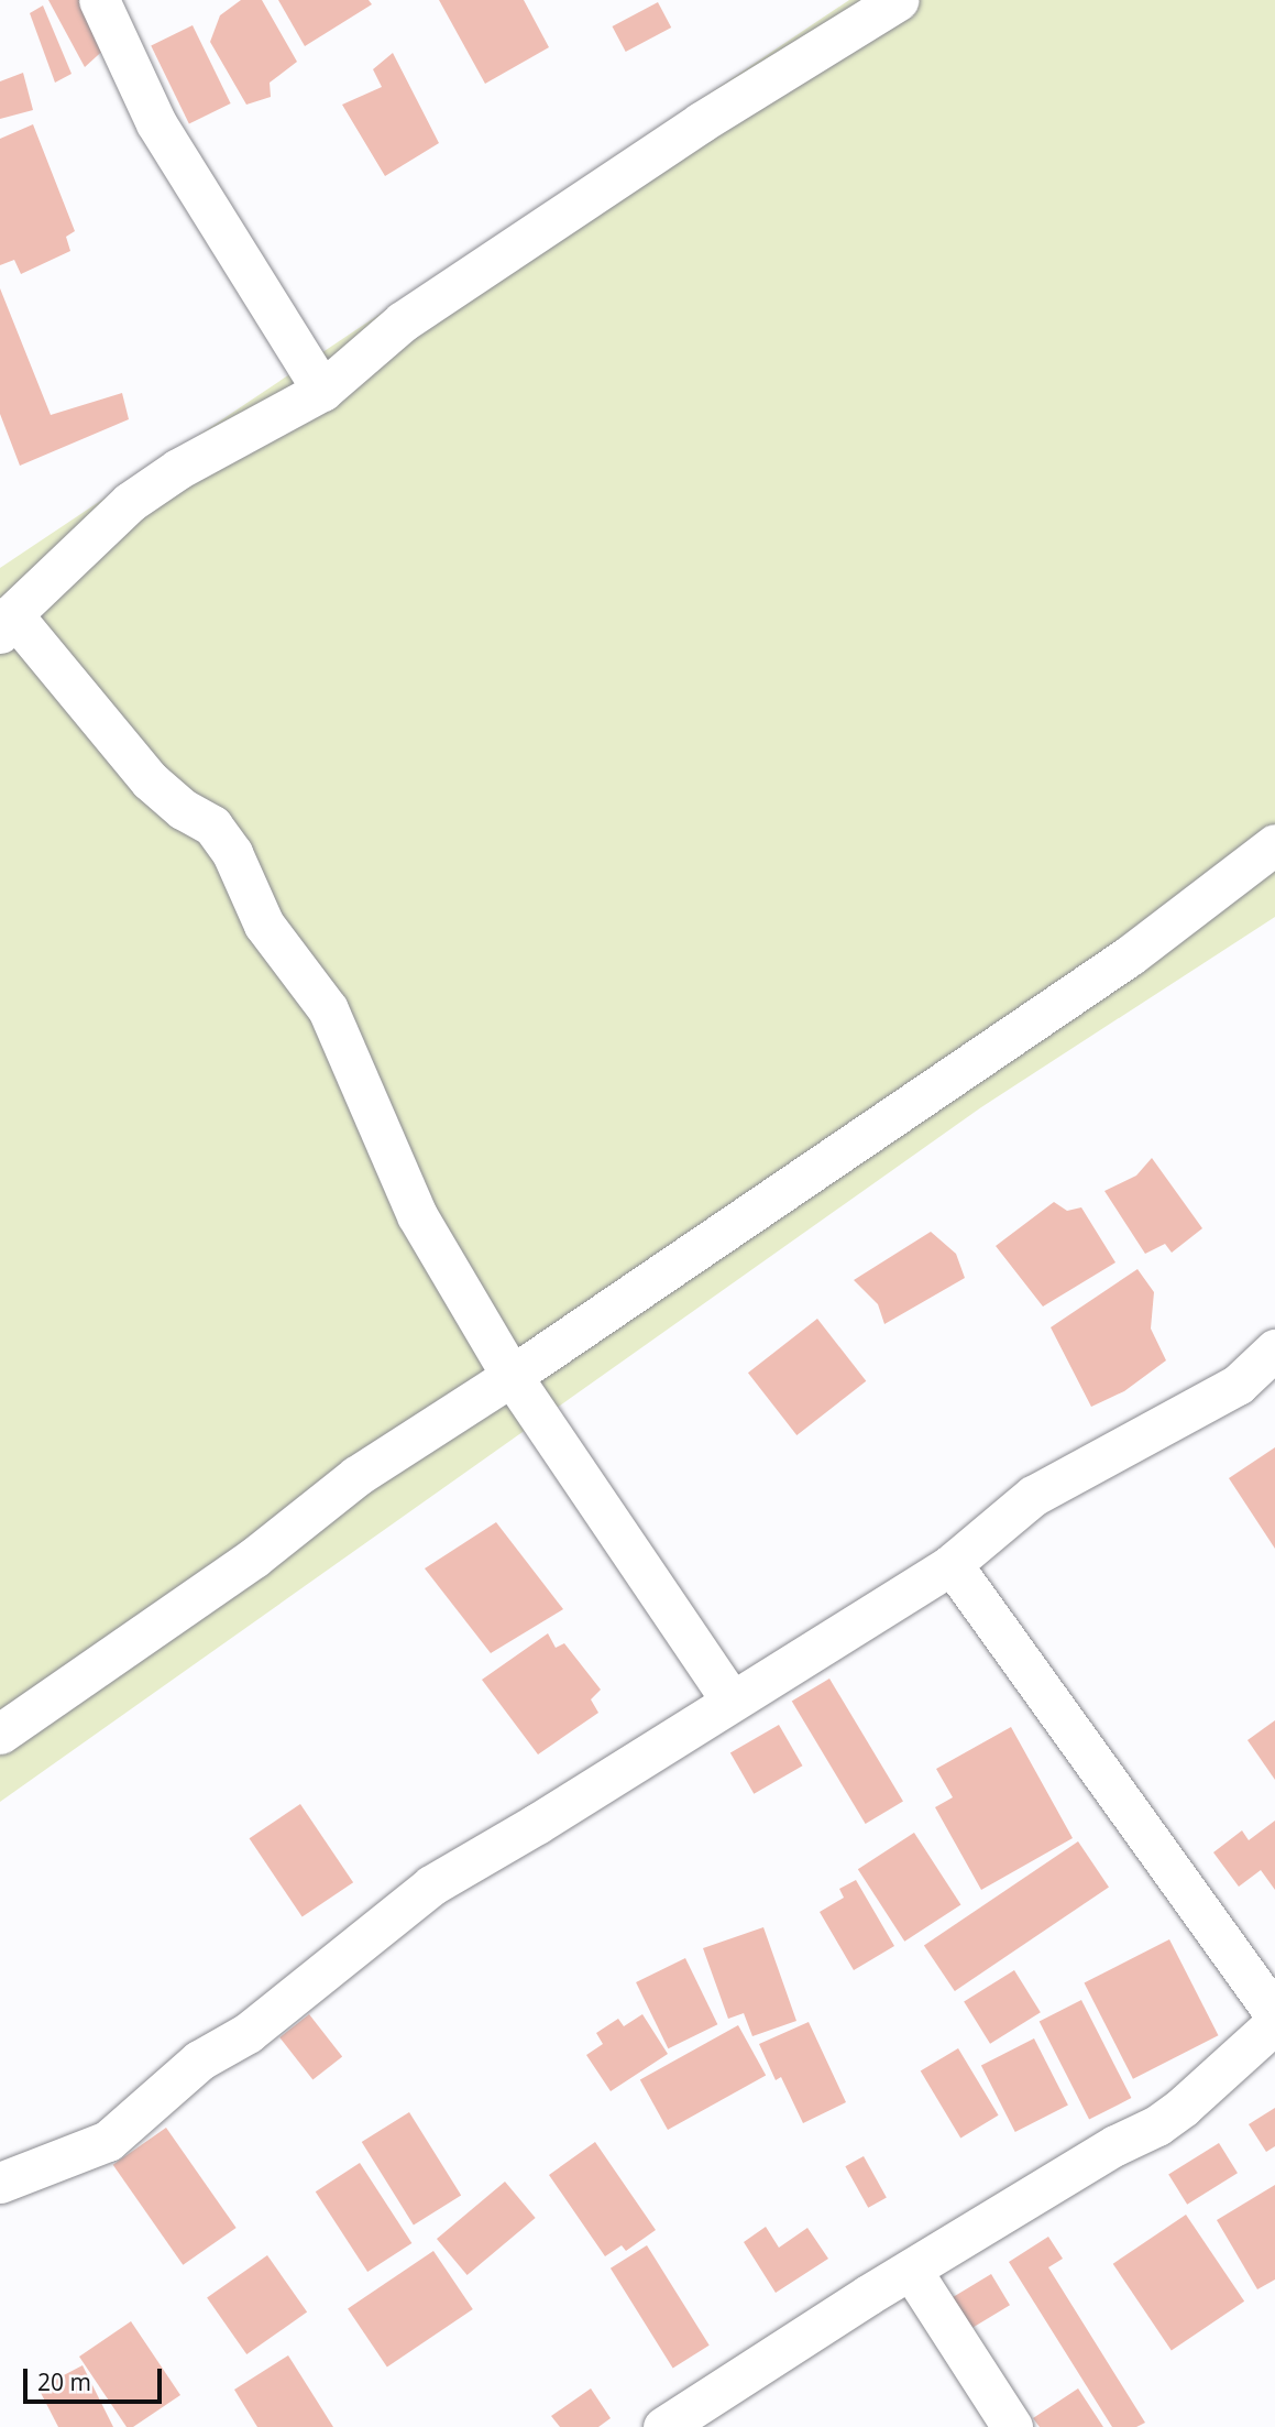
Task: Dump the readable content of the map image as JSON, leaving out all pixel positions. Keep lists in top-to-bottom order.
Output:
{
  "scale_bar": "20 m"
}
